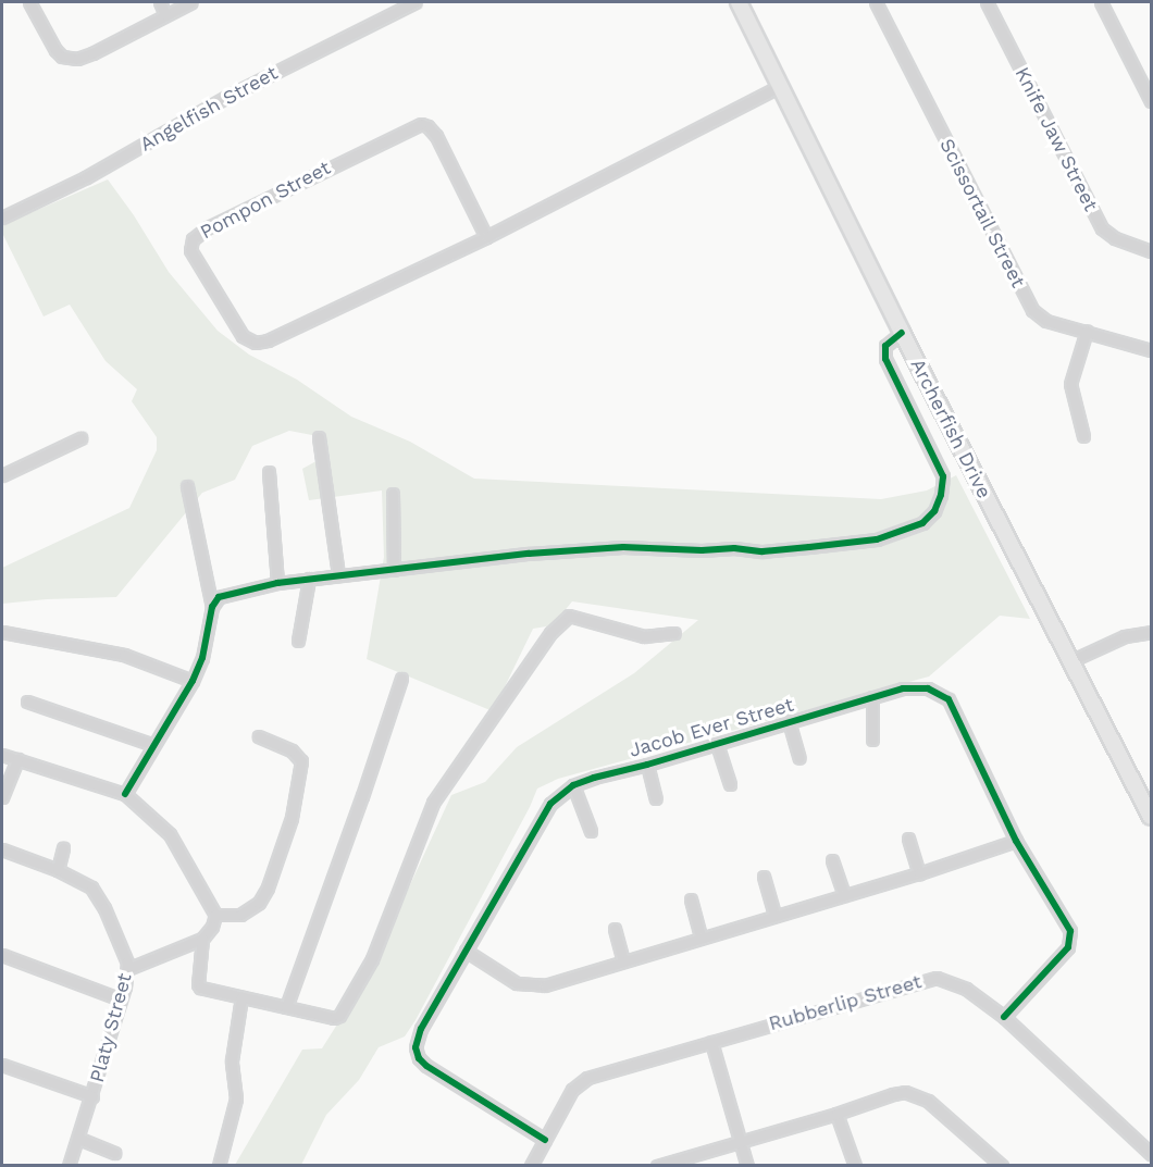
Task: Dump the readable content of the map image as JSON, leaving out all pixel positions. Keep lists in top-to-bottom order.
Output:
{
  "streets": {
    "street": [
      "Angelfish Street",
      "Knife Jaw Street",
      "Pompon Street",
      "Scissortail Street",
      "Archerfish Drive",
      "Jacob Ever Street",
      "Rubberlip Street",
      "Platy Street"
    ]
  },
  "crossings": [
    ["Pompon Street", "Archerfish Drive"],
    ["Jacob Ever Street", "Rubberlip Street"]
  ]
}
